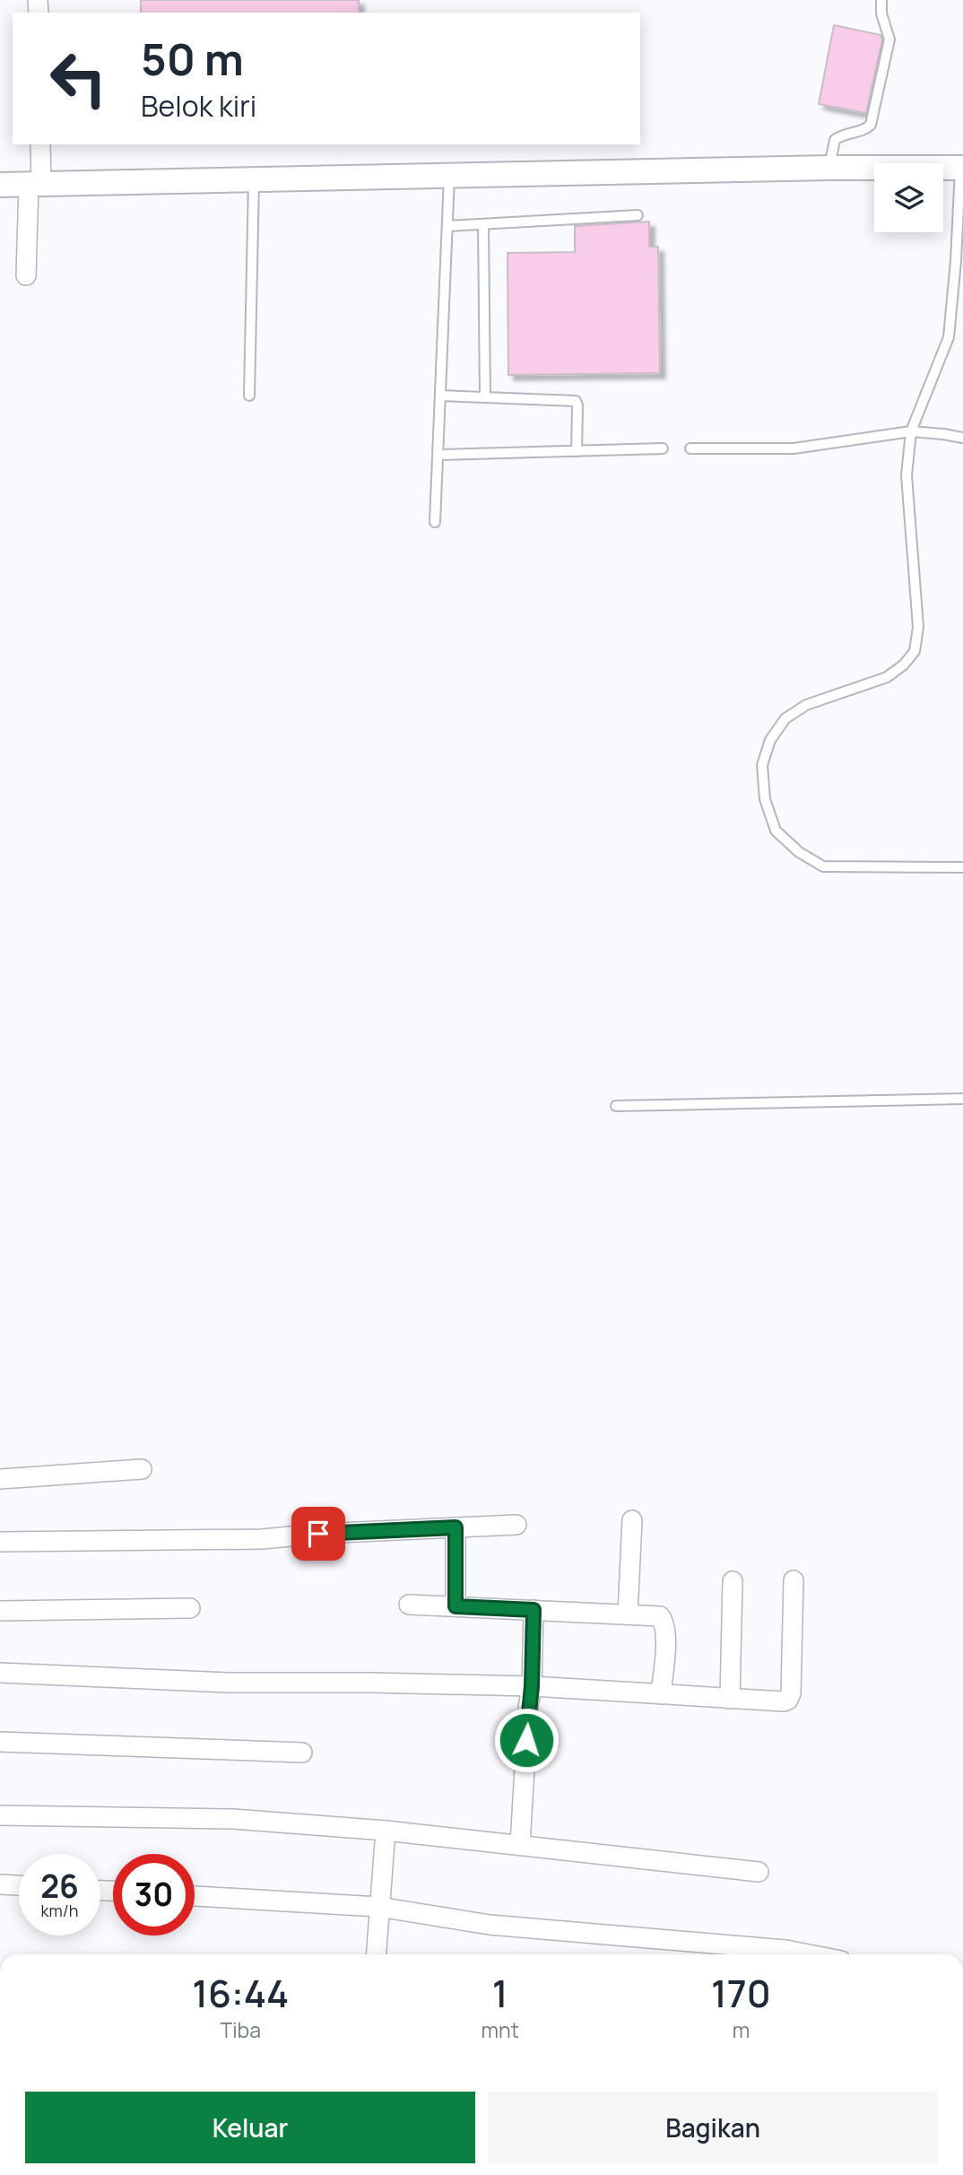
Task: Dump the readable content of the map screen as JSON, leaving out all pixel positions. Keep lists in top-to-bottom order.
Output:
{
  "page": {
    "turn": ["50 m", "Belok kiri"],
    "speed": "26 km/h",
    "limit": "30",
    "eta": [
      "16:44",
      "Tiba",
      "1",
      "mnt",
      "170",
      "m"
    ],
    "buttons": ["Keluar", "Bagikan"]
  }
}
